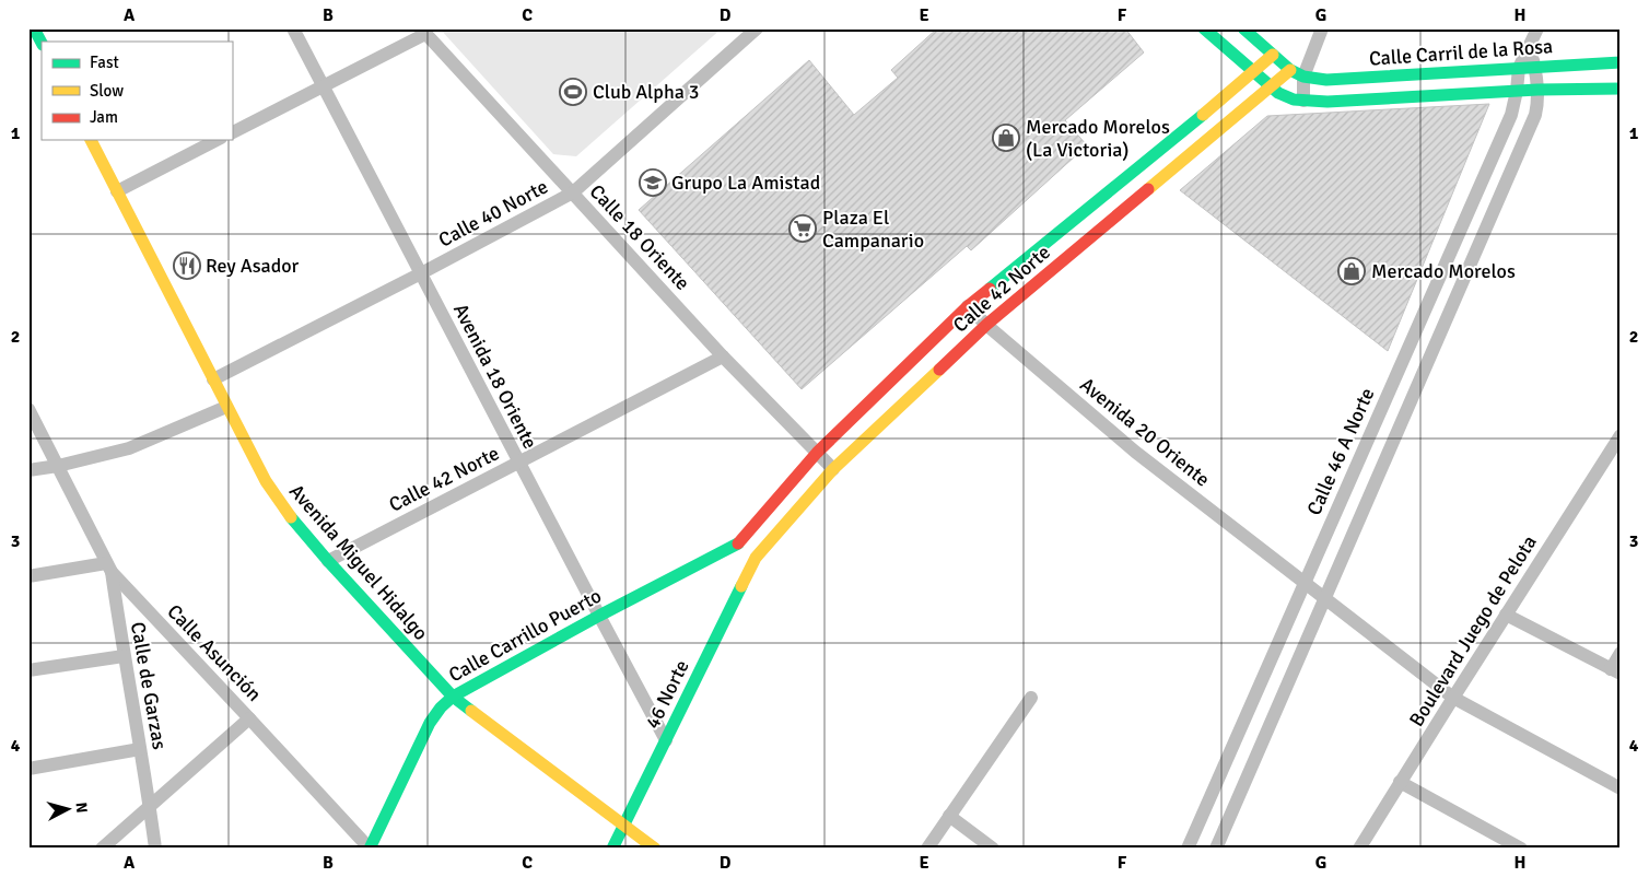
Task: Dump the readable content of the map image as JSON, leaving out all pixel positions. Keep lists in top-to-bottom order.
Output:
{
  "streets": {
    "main road": [
      "Calle Carril de la Rosa",
      "Calle 42 Norte",
      "Avenida Miguel Hidalgo",
      "Calle Carrillo Puerto",
      "46 Norte"
    ],
    "street": [
      "Calle 40 Norte",
      "Calle 18 Oriente",
      "Avenida 18 Oriente",
      "Avenida 20 Oriente",
      "Calle 46 A Norte",
      "Boulevard Juego de Pelota",
      "Calle Asunción",
      "Calle de Garzas"
    ]
  },
  "crossings": [
    ["Calle Carril de la Rosa", "Calle 42 Norte"],
    ["Calle Carril de la Rosa", "Calle 46 A Norte"],
    ["Calle 40 Norte", "Calle 18 Oriente"],
    ["Calle 40 Norte", "Avenida 18 Oriente"],
    ["Calle 40 Norte", "Avenida Miguel Hidalgo"],
    ["Calle 18 Oriente", "Calle 42 Norte"],
    ["Calle 42 Norte", "Avenida 18 Oriente"],
    ["Calle 42 Norte", "Avenida 20 Oriente"],
    ["Calle 42 Norte", "Avenida Miguel Hidalgo"],
    ["Calle 42 Norte", "Calle Carrillo Puerto"],
    ["Calle 42 Norte", "46 Norte"],
    ["Avenida 18 Oriente", "Calle Carrillo Puerto"],
    ["Avenida 18 Oriente", "46 Norte"],
    ["Avenida 20 Oriente", "Calle 46 A Norte"],
    ["Avenida 20 Oriente", "Boulevard Juego de Pelota"],
    ["Avenida Miguel Hidalgo", "Calle Carrillo Puerto"],
    ["Avenida Miguel Hidalgo", "46 Norte"],
    ["Calle Carrillo Puerto", "Calle Asunción"],
    ["Calle Asunción", "Calle de Garzas"]
  ],
  "places": {
    "sports": ["Club Alpha 3"],
    "shop": ["Mercado Morelos (La Victoria)", "Mercado Morelos"],
    "school or university": ["Grupo La Amistad"],
    "supermarket": ["Plaza El Campanario"],
    "restaurant": ["Rey Asador"]
  },
  "legend": ["Fast", "Slow", "Jam"],
  "north": "right",
  "grid": {
    "columns": [
      "A",
      "B",
      "C",
      "D",
      "E",
      "F",
      "G",
      "H"
    ],
    "rows": [
      "1",
      "2",
      "3",
      "4"
    ]
  }
}
